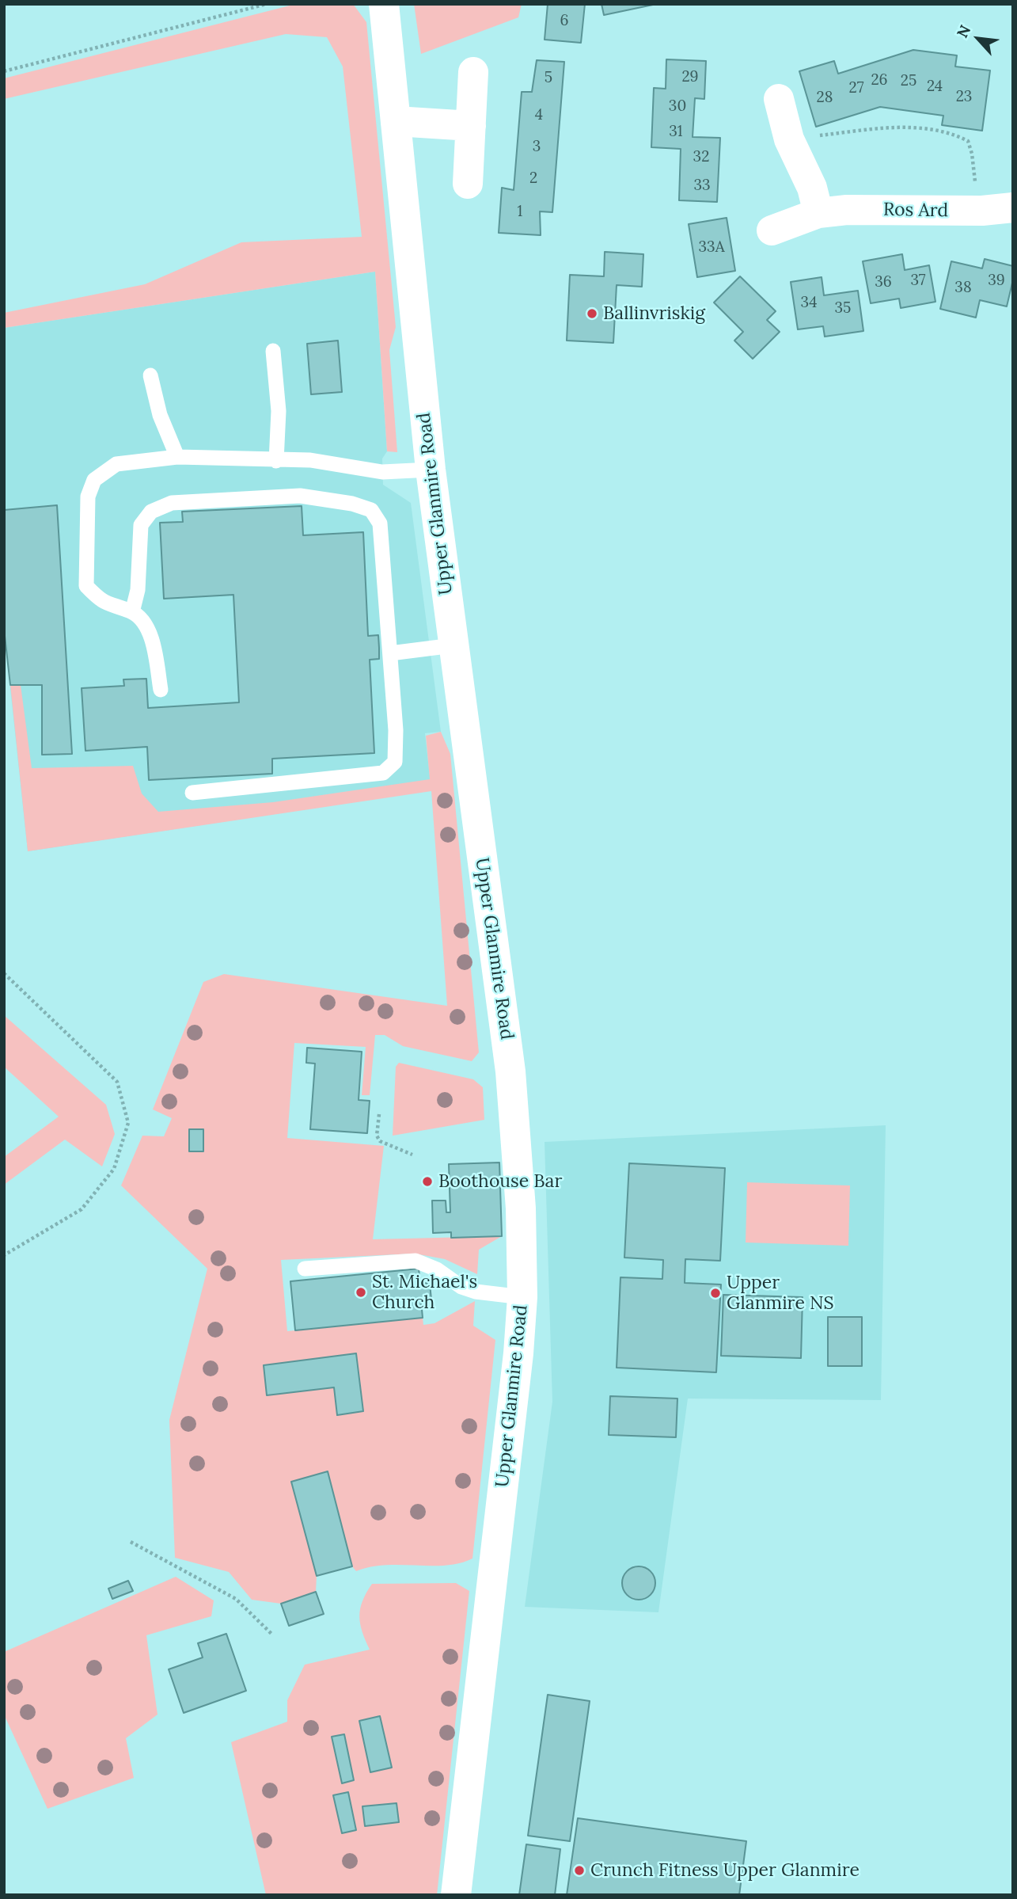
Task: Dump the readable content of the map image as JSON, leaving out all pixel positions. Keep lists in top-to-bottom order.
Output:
{
  "streets": {
    "main road": ["Ros Ard", "Upper Glanmire Road"]
  },
  "places": [
    "Ballinvriskig",
    "Boothouse Bar",
    "St. Michael's Church",
    "Upper Glanmire NS",
    "Crunch Fitness Upper Glanmire"
  ],
  "house_numbers": [
    "6",
    "29",
    "5",
    "26",
    "25",
    "24",
    "27",
    "23",
    "28",
    "30",
    "4",
    "31",
    "3",
    "32",
    "2",
    "33",
    "1",
    "33A",
    "37",
    "39",
    "36",
    "38",
    "34",
    "35"
  ],
  "north": "top left"
}
